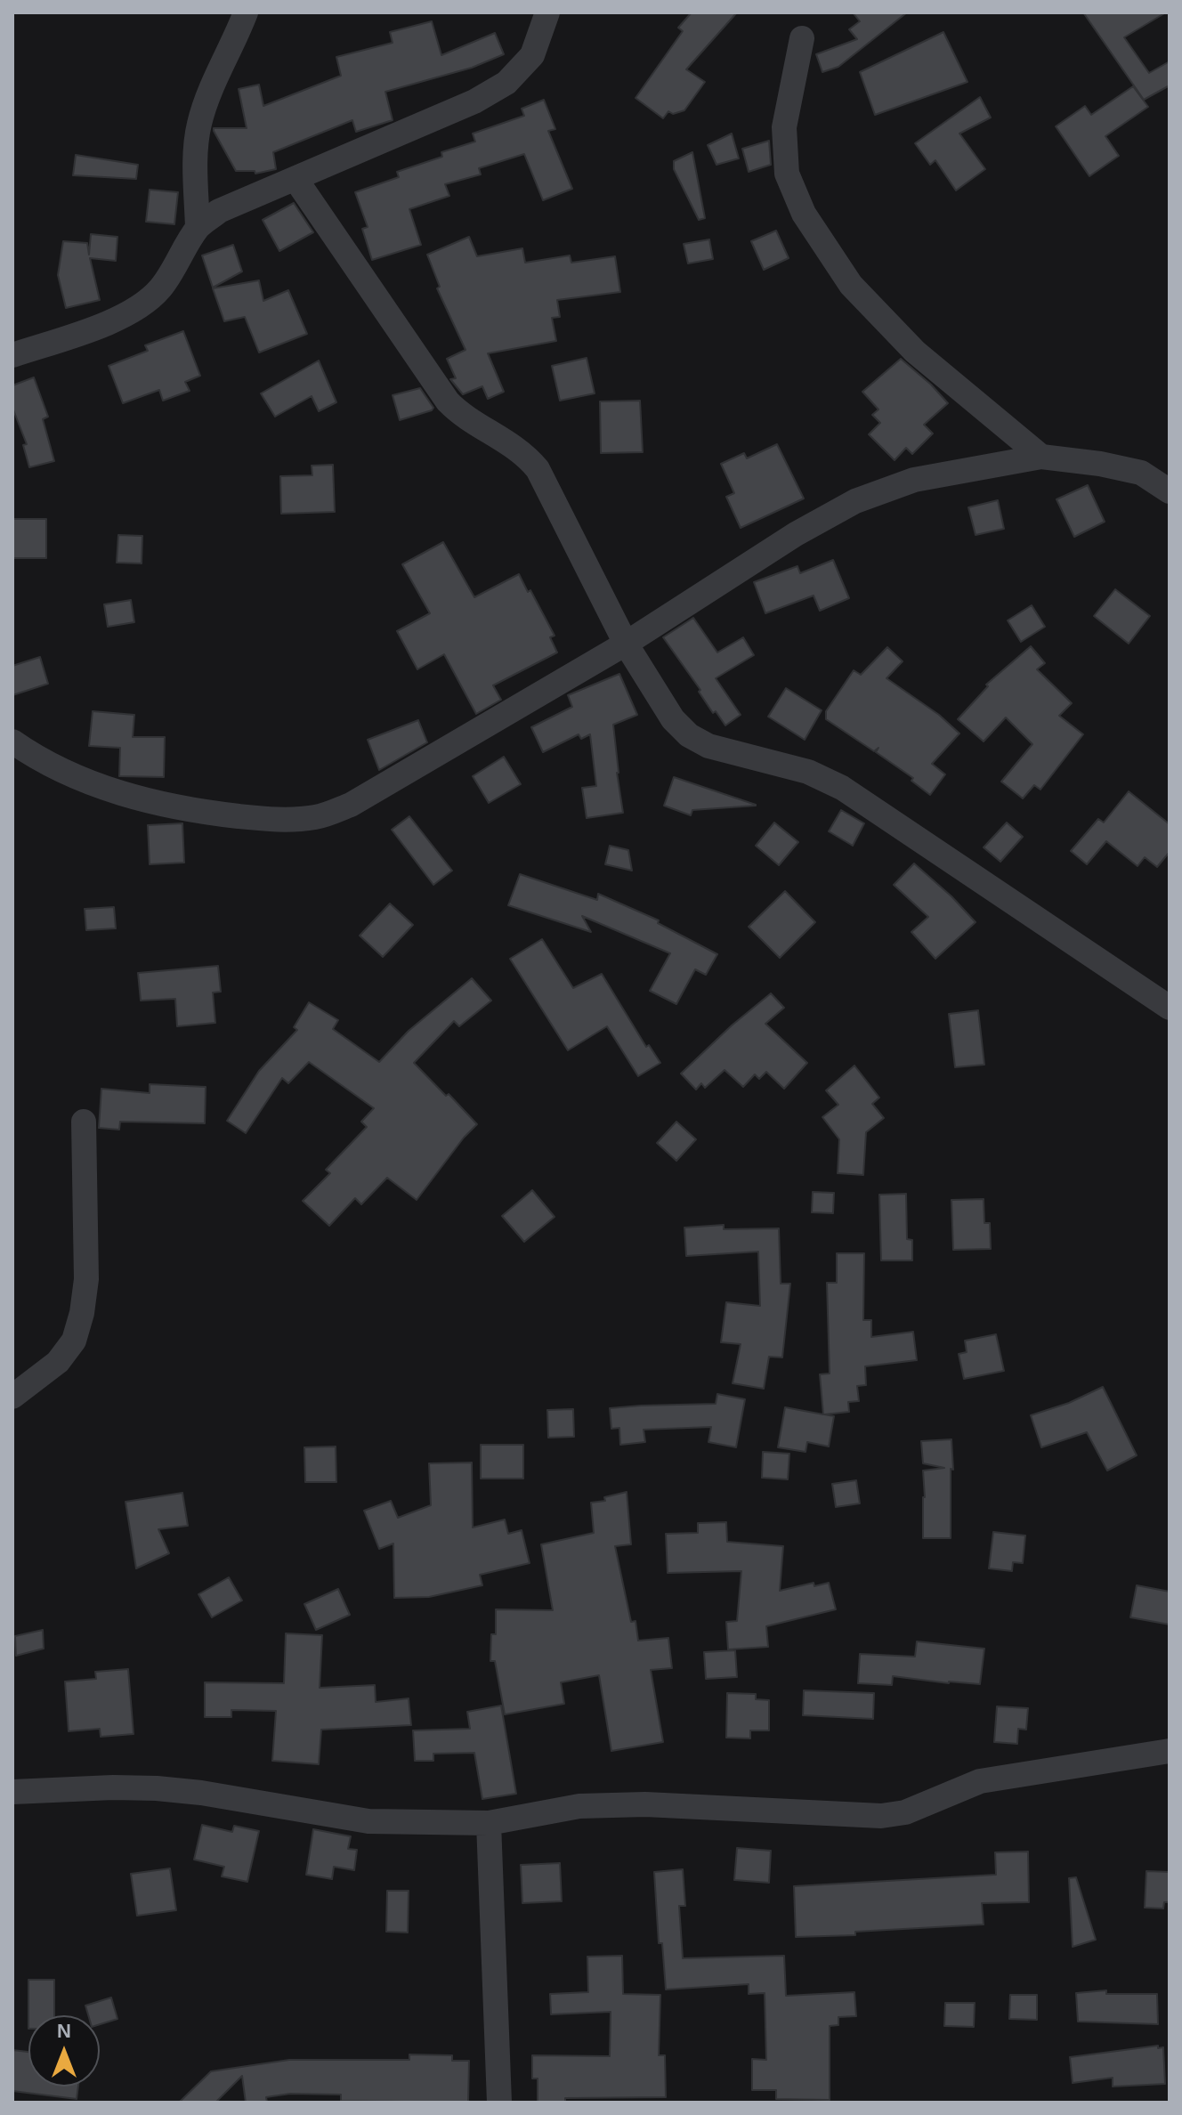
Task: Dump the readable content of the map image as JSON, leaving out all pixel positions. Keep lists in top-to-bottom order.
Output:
{
  "north": "top"
}
